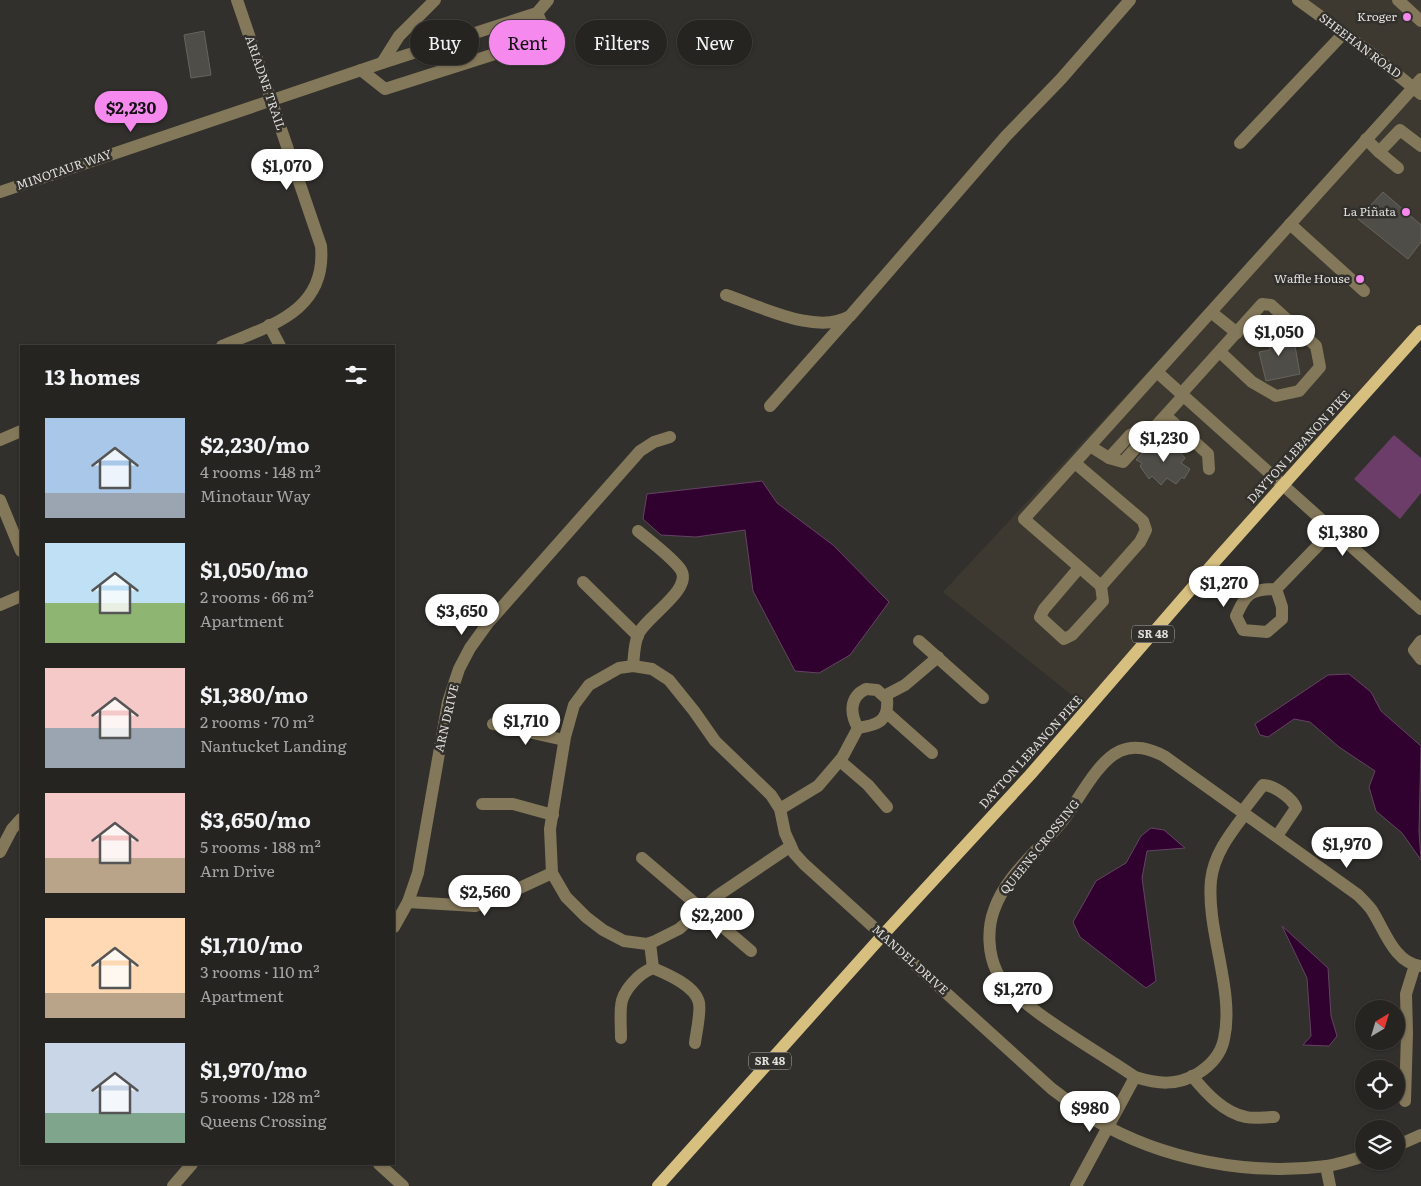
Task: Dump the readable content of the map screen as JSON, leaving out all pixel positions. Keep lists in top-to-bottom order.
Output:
{
  "streets": {
    "main road": ["DAYTON LEBANON PIKE", "SR 48"],
    "street": [
      "SHEEHAN ROAD",
      "ARIADNE TRAIL",
      "MINOTAUR WAY",
      "ARN DRIVE",
      "QUEENS CROSSING",
      "MANDEL DRIVE"
    ]
  },
  "crossings": [
    ["ARIADNE TRAIL", "MINOTAUR WAY"],
    ["DAYTON LEBANON PIKE", "MANDEL DRIVE"]
  ],
  "places": ["Kroger", "La Piñata", "Waffle House"],
  "north": "top right",
  "page": {
    "chip": [
      "Buy",
      "Rent",
      "Filters",
      "New"
    ],
    "price": [
      "$2,230",
      "$1,070",
      "$1,050",
      "$1,230",
      "$1,380",
      "$1,270",
      "$3,650",
      "$1,710",
      "$1,970",
      "$2,560",
      "$2,200",
      "$1,270",
      "$980"
    ],
    "heading": "13 homes",
    "list": [
      {
        "name": "$2,230/mo",
        "note": "4 rooms · 148 m² · Minotaur Way"
      },
      {
        "name": "$1,050/mo",
        "note": "2 rooms · 66 m² · Apartment"
      },
      {
        "name": "$1,380/mo",
        "note": "2 rooms · 70 m² · Nantucket Landing"
      },
      {
        "name": "$3,650/mo",
        "note": "5 rooms · 188 m² · Arn Drive"
      },
      {
        "name": "$1,710/mo",
        "note": "3 rooms · 110 m² · Apartment"
      },
      {
        "name": "$1,970/mo",
        "note": "5 rooms · 128 m² · Queens Crossing"
      }
    ]
  }
}
